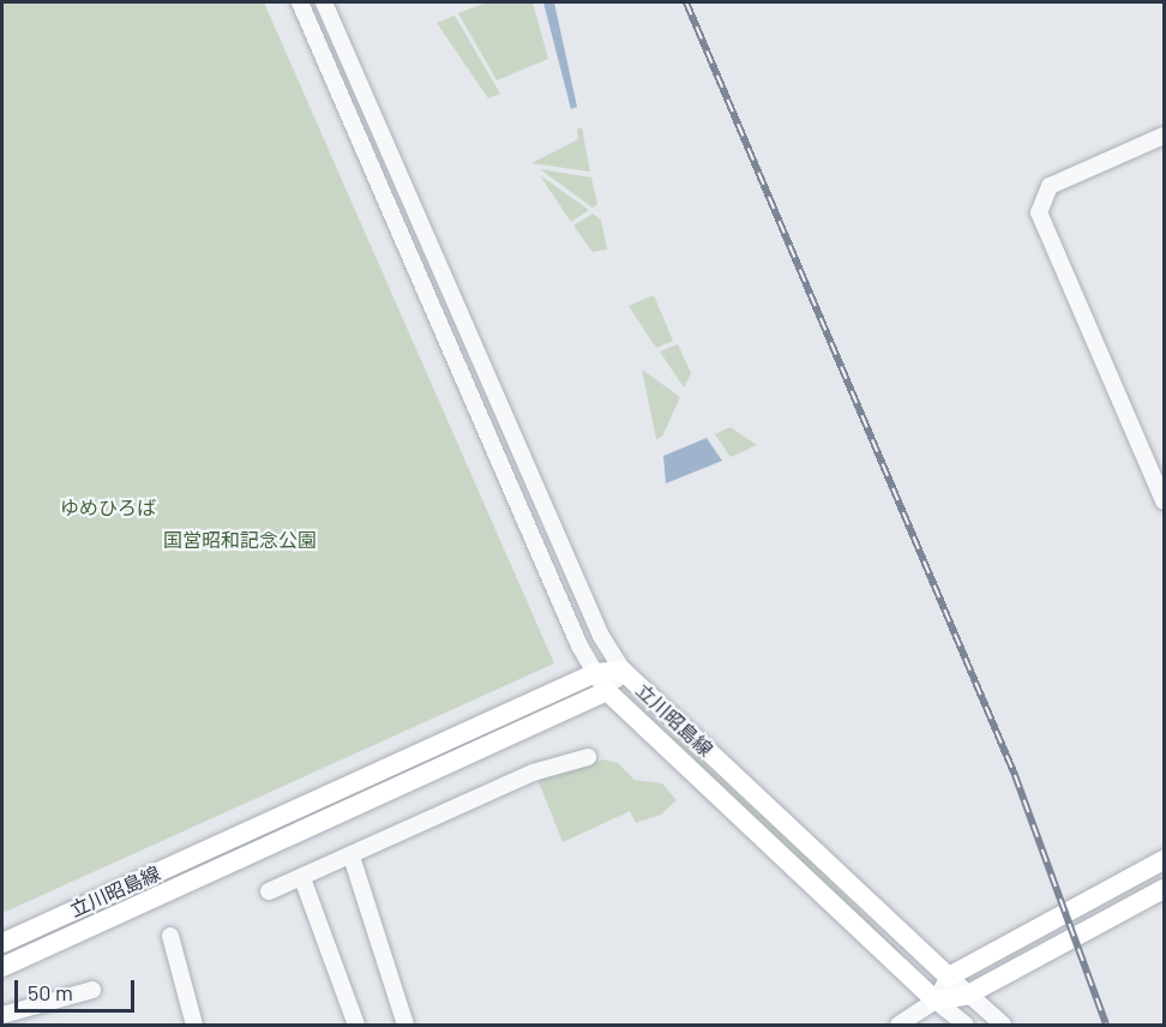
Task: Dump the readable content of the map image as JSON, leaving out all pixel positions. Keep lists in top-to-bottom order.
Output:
{
  "streets": {
    "main road": ["立川昭島線"]
  },
  "parks": ["ゆめひろば", "国営昭和記念公園"],
  "scale_bar": "50 m"
}
